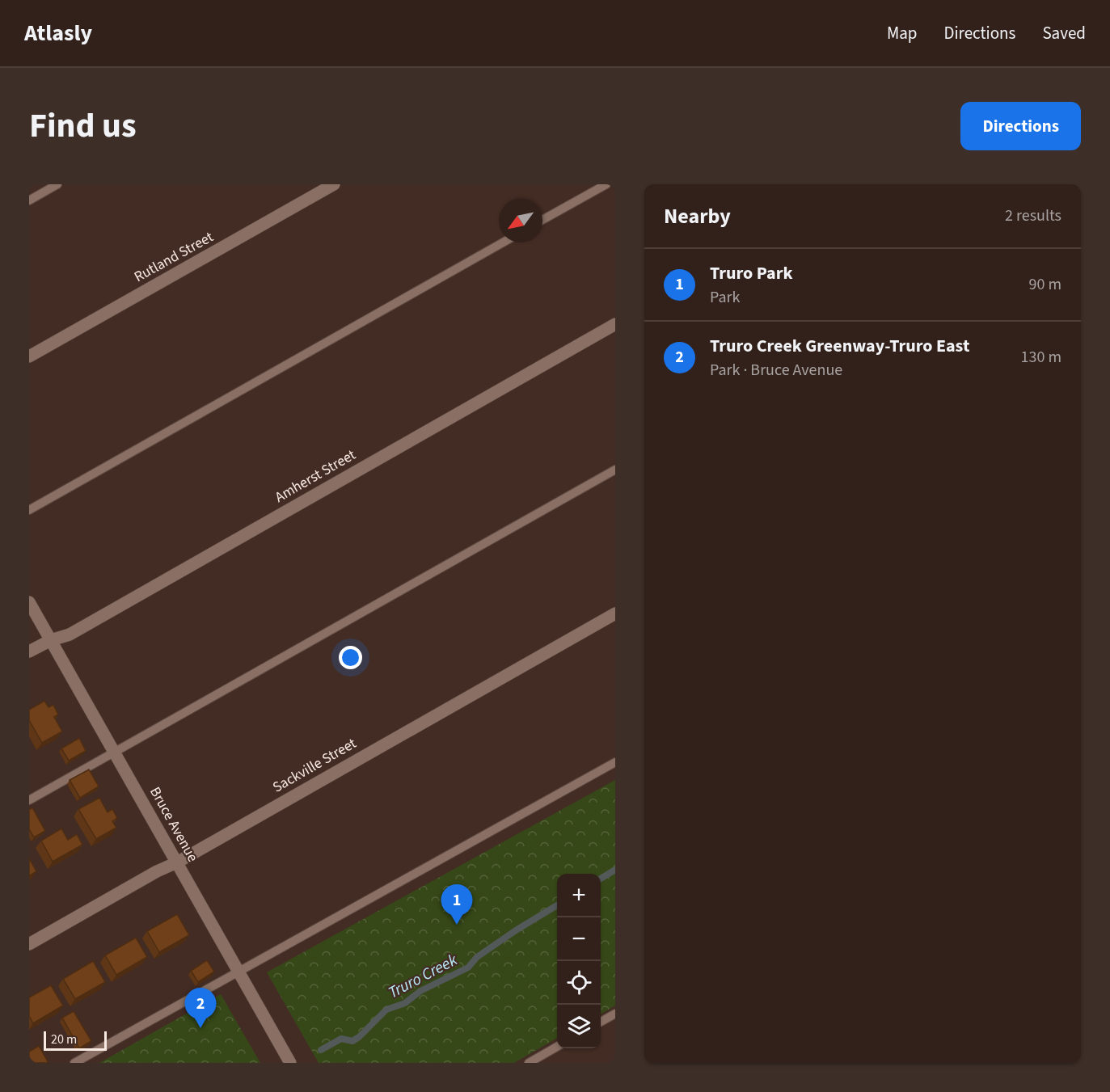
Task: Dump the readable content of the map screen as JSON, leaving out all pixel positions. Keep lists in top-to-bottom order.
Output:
{
  "streets": {
    "street": [
      "Rutland Street",
      "Amherst Street",
      "Sackville Street",
      "Bruce Avenue"
    ]
  },
  "crossings": [
    ["Amherst Street", "Bruce Avenue"],
    ["Sackville Street", "Bruce Avenue"]
  ],
  "water": ["Truro Creek"],
  "scale_bar": "20 m",
  "north": "bottom left",
  "page": {
    "header": "Atlasly",
    "nav": ["Map", "Directions", "Saved"],
    "title": "Find us",
    "buttons": "Directions",
    "heading": ["Nearby", "2 results"],
    "list": [
      {
        "mark": "1",
        "name": "Truro Park",
        "note": "Park",
        "value": "90 m"
      },
      {
        "mark": "2",
        "name": "Truro Creek Greenway-Truro East",
        "note": "Park · Bruce Avenue",
        "value": "130 m"
      }
    ],
    "map_buttons": ["+", "−"],
    "pins": ["1", "2"],
    "scale": "20 m"
  }
}
